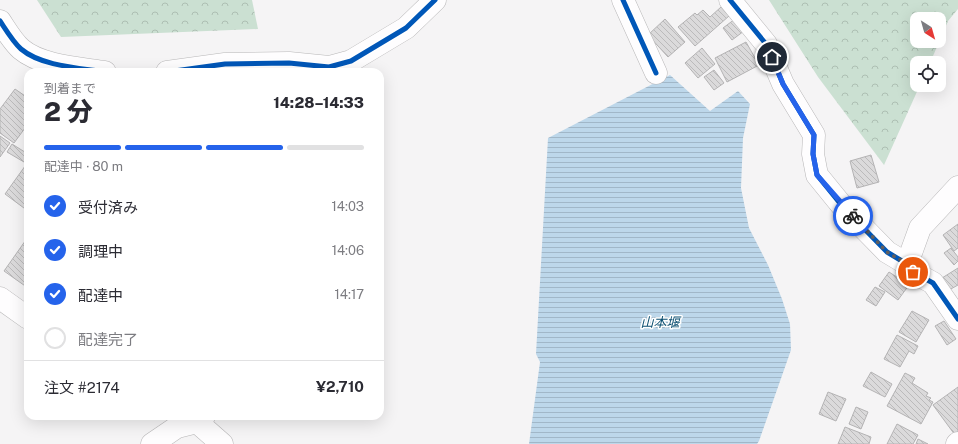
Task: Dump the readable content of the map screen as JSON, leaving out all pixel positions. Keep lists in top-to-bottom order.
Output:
{
  "water": ["山本堰"],
  "north": "bottom right",
  "page": {
    "heading": ["2 分", "到着まで", "14:28–14:33"],
    "panel": ["注文 #2174", "¥2,710"],
    "bar": "配達中 · 80 m",
    "list": [
      ["受付済み", "14:03"],
      ["調理中", "14:06"],
      ["配達中", "14:17"],
      "配達完了"
    ]
  }
}
